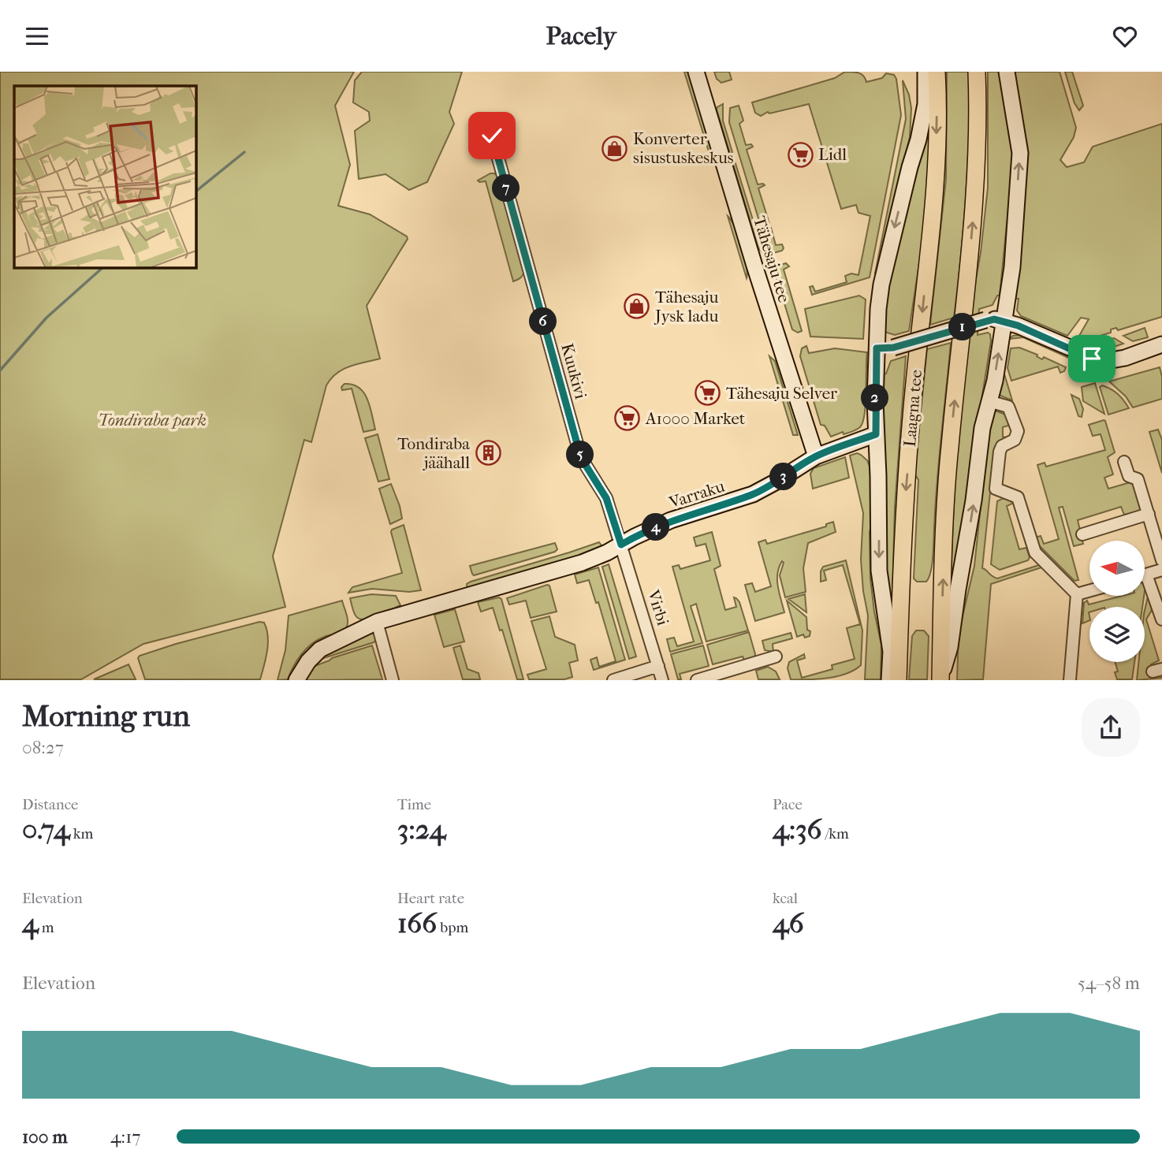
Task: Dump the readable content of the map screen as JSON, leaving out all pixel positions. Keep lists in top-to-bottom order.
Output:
{
  "streets": {
    "main road": ["Laagna tee"],
    "street": [
      "Tähesaju tee",
      "Kuukivi",
      "Varraku",
      "Virbi"
    ]
  },
  "crossings": [
    ["Tähesaju tee", "Varraku"],
    ["Kuukivi", "Varraku"],
    ["Kuukivi", "Virbi"],
    ["Varraku", "Virbi"]
  ],
  "parks": ["Tondiraba park"],
  "places": {
    "shop": ["Konverter sisustuskeskus", "Tähesaju Jysk ladu"],
    "supermarket": ["Lidl", "Tähesaju Selver", "A1000 Market"],
    "building": ["Tondiraba jäähall"]
  },
  "north": "left",
  "page": {
    "header": "Pacely",
    "pins": [
      "7",
      "6",
      "1",
      "2",
      "5",
      "3",
      "4"
    ],
    "heading": ["Morning run", "08:27"],
    "stats": [
      ["Distance", "0.74 km"],
      ["Time", "3:24"],
      ["Pace", "4:36 /km"],
      ["Elevation", "4 m"],
      ["Heart rate", "166 bpm"],
      ["kcal", "46"]
    ],
    "chart": ["Elevation", "54–58 m"],
    "list": [
      {
        "name": "100 m",
        "note": "4:17"
      }
    ]
  }
}
